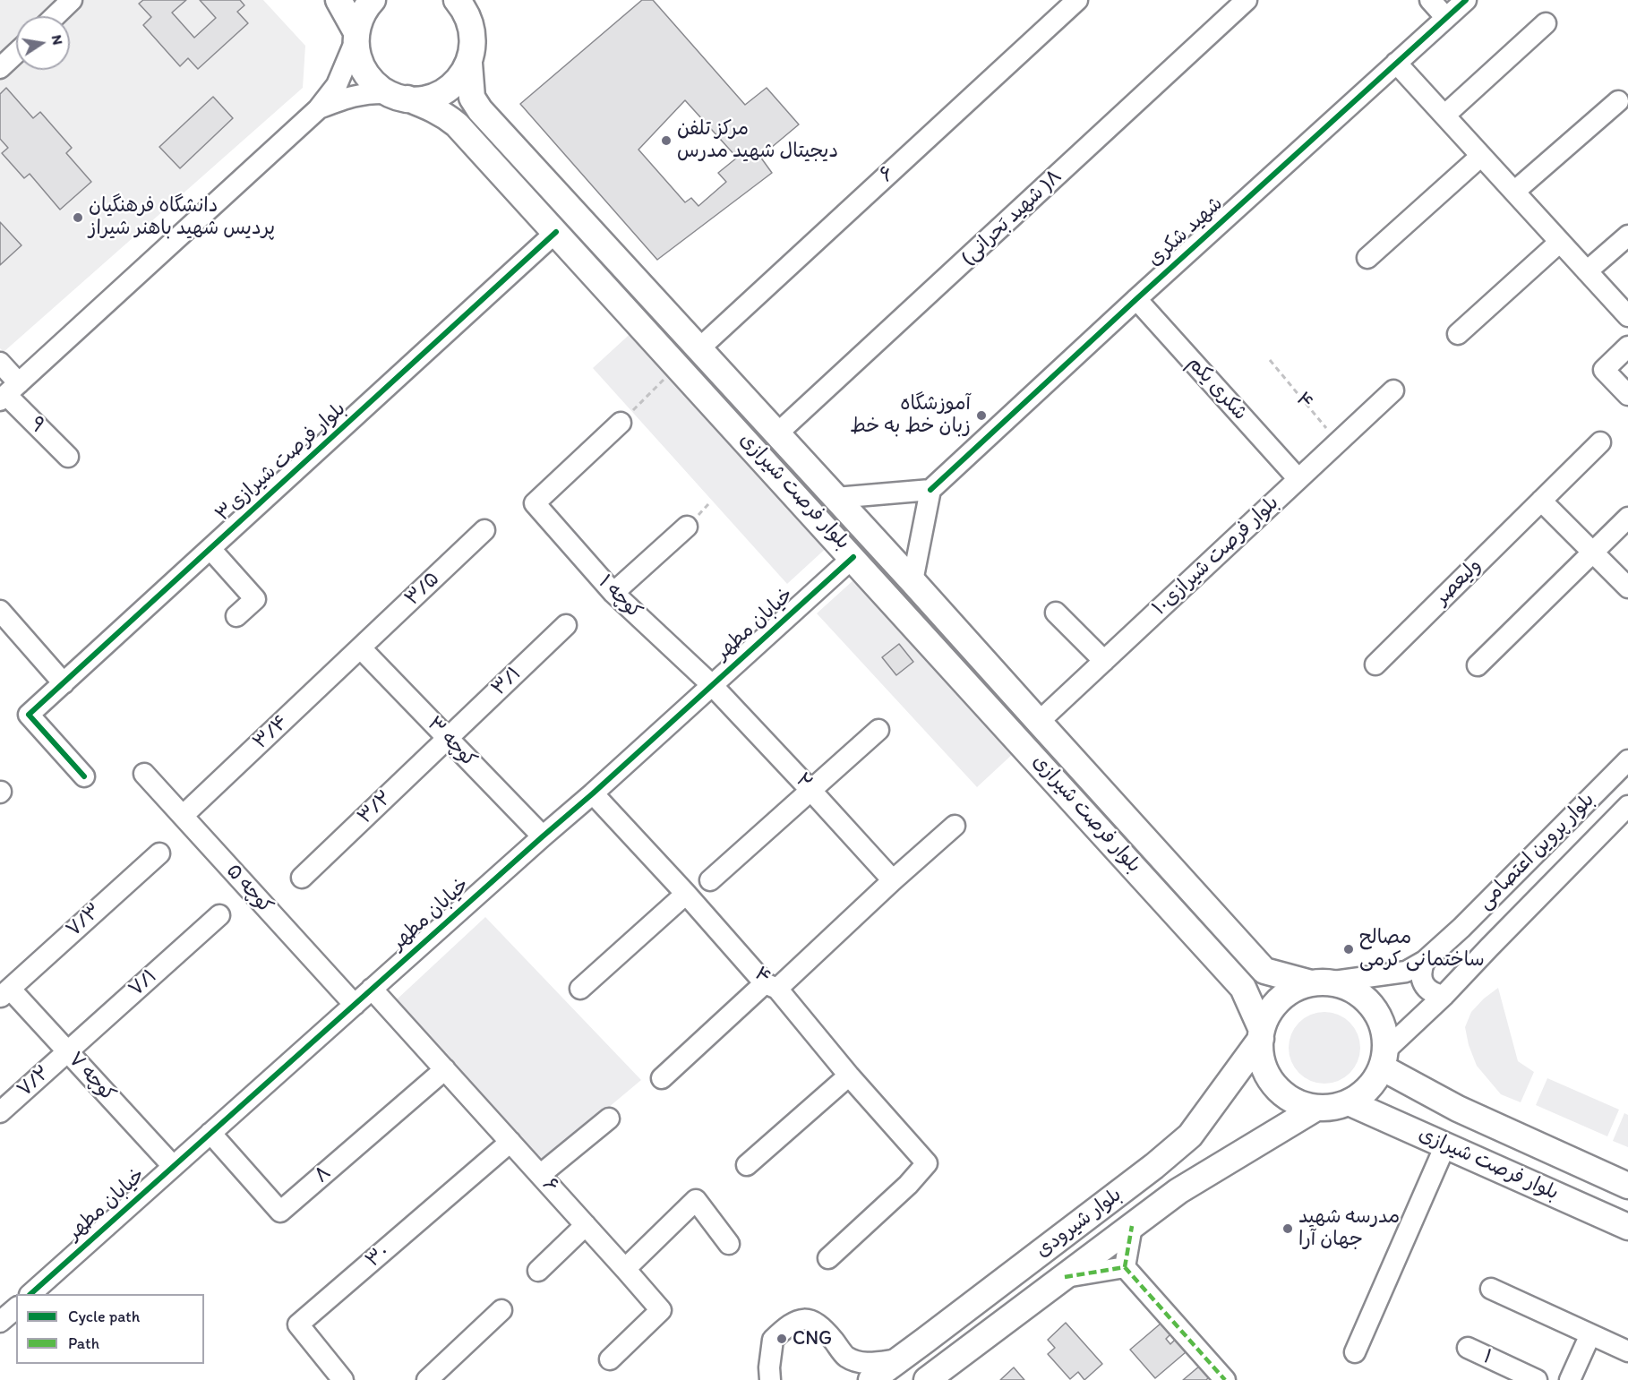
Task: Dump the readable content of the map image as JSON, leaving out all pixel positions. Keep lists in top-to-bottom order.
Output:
{
  "streets": {
    "main road": ["بلوار فرصت شیرازی", "بلوار شیرودی"],
    "street": [
      "۶",
      "(شهید بَحرانی )۸",
      "شهید شکری",
      "شکری یکم",
      "۴",
      "۹",
      "۳بلوار فرصت شیرازی",
      "بلوار فرصت شیرازی۱۰",
      "ولیعصر",
      "۳/۵",
      "کوچه ۱",
      "خیابان مطهر",
      "۳/۱",
      "۳/۴",
      "کوچه ۳",
      "۲",
      "۳/۲",
      "بلوار پروین اعتصامی",
      "کوچه ۵",
      "۷/۳",
      "۷/۱",
      "کوچه ۷",
      "۷/۲",
      "۸",
      "۳۰",
      "۱"
    ]
  },
  "crossings": [
    ["۶", "بلوار فرصت شیرازی"],
    ["۶", "خیابان مطهر"],
    ["۶", "۸"],
    ["۶", "۳۰"],
    ["(شهید بَحرانی )۸", "بلوار فرصت شیرازی"],
    ["شهید شکری", "شکری یکم"],
    ["شکری یکم", "بلوار فرصت شیرازی۱۰"],
    ["۴", "بلوار فرصت شیرازی۱۰"],
    ["۴", "خیابان مطهر"],
    ["۳بلوار فرصت شیرازی", "بلوار فرصت شیرازی"],
    ["بلوار فرصت شیرازی", "بلوار فرصت شیرازی۱۰"],
    ["بلوار فرصت شیرازی", "خیابان مطهر"],
    ["بلوار فرصت شیرازی", "بلوار پروین اعتصامی"],
    ["بلوار فرصت شیرازی", "بلوار شیرودی"],
    ["۳/۵", "۳/۴"],
    ["۳/۵", "کوچه ۳"],
    ["کوچه ۱", "خیابان مطهر"],
    ["کوچه ۱", "۲"],
    ["خیابان مطهر", "کوچه ۳"],
    ["خیابان مطهر", "۲"],
    ["خیابان مطهر", "کوچه ۵"],
    ["خیابان مطهر", "کوچه ۷"],
    ["خیابان مطهر", "۸"],
    ["۳/۱", "کوچه ۳"],
    ["۳/۱", "۳/۲"],
    ["۳/۴", "کوچه ۳"],
    ["۳/۴", "کوچه ۵"],
    ["کوچه ۳", "۳/۲"],
    ["بلوار پروین اعتصامی", "بلوار شیرودی"],
    ["۷/۳", "کوچه ۷"],
    ["۷/۱", "کوچه ۷"],
    ["۷/۱", "۷/۲"],
    ["کوچه ۷", "۷/۲"]
  ],
  "places": [
    "مرکز تلفن دیجیتال شهید مدرس",
    "دانشگاه فرهنگیان پردیس شهید باهنر شیراز",
    "آموزشگاه زبان خط به خط",
    "مصالح ساختمانی کرمی",
    "مدرسه شهید جهان آرا",
    "CNG"
  ],
  "legend": ["Cycle path", "Path"],
  "north": "right"
}
